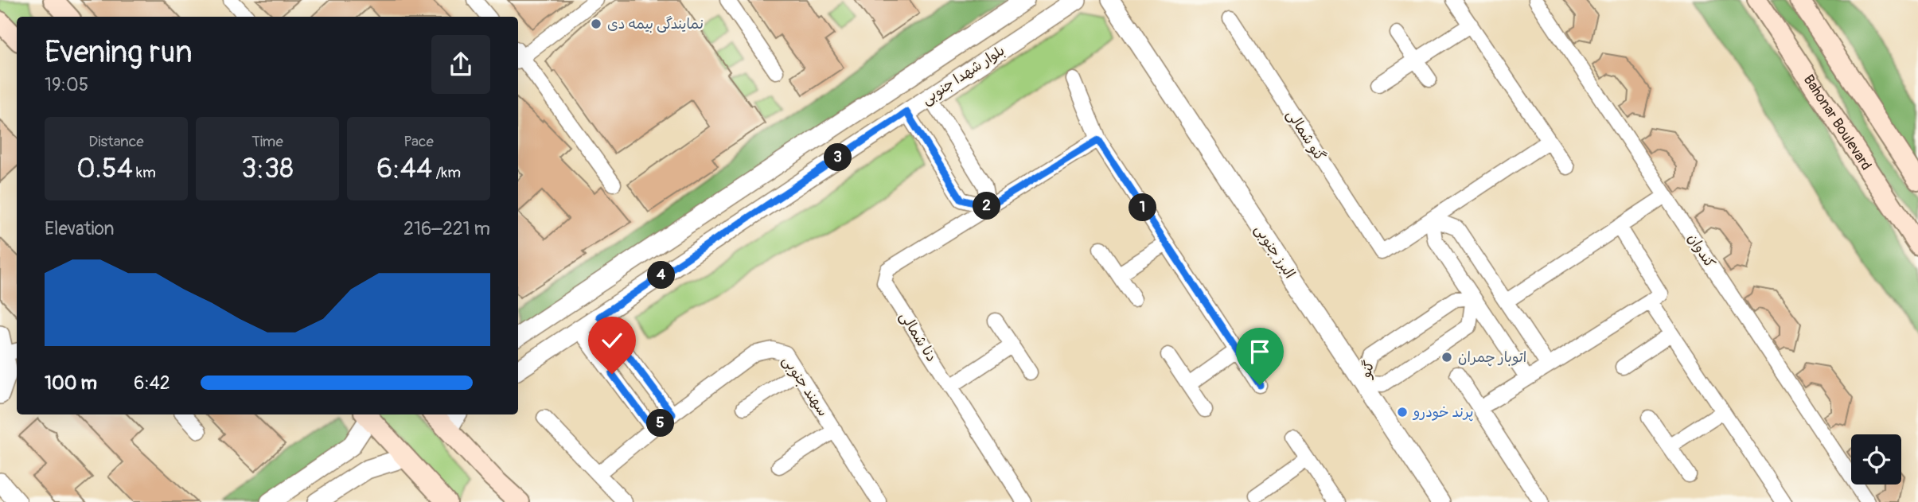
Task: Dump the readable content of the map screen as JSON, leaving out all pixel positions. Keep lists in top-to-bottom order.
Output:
{
  "streets": {
    "main road": ["Bahonar Boulevard"],
    "street": [
      "بلوار شهدا جنوبی",
      "گنو شمالی",
      "کندوان",
      "البرز جنوبی",
      "دنا شمالی",
      "گنو",
      "سهند جنوبی"
    ]
  },
  "crossings": [
    ["البرز جنوبی", "گنو"]
  ],
  "places": ["نمایندگی بیمه دی", "اتوبار چمران", "پرند خودرو"],
  "page": {
    "heading": ["Evening run", "19:05"],
    "stats": [
      ["Distance", "0.54 km"],
      ["Time", "3:38"],
      ["Pace", "6:44 /km"]
    ],
    "pins": [
      "3",
      "2",
      "1",
      "4",
      "5"
    ],
    "chart": ["Elevation", "216–221 m"],
    "list": [
      {
        "name": "100 m",
        "note": "6:42"
      }
    ]
  }
}
